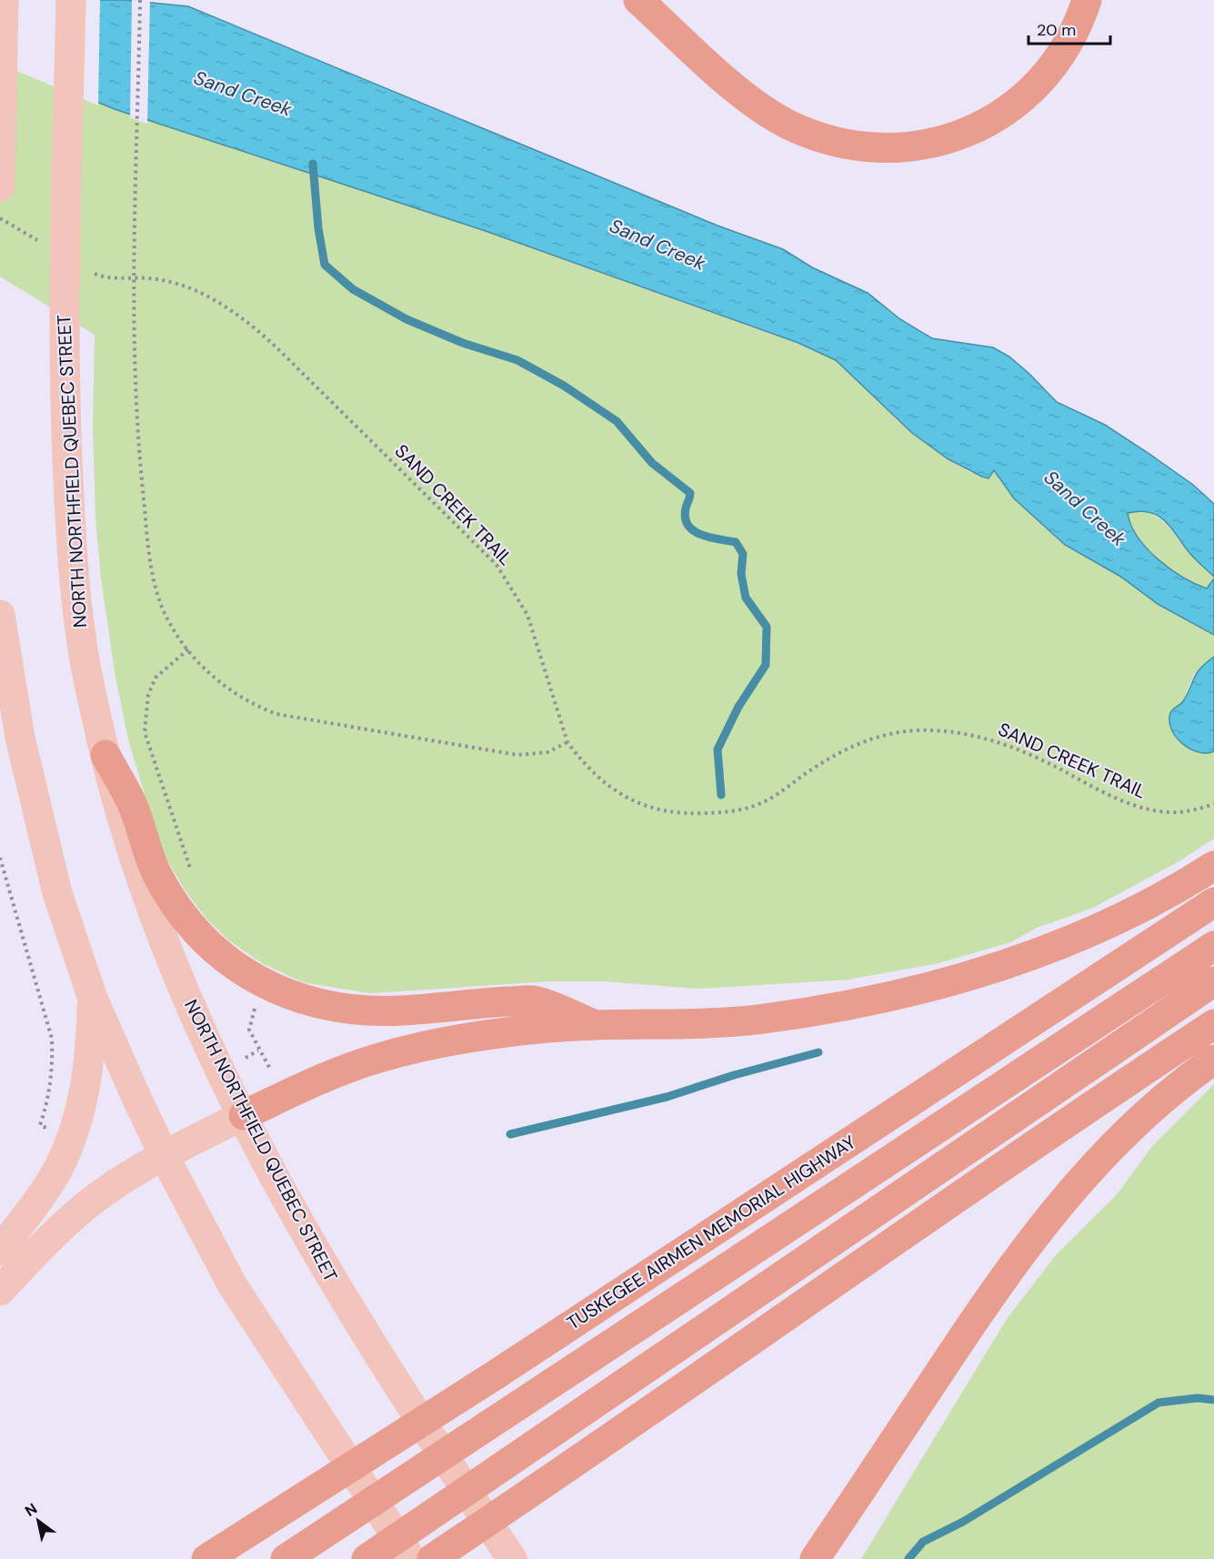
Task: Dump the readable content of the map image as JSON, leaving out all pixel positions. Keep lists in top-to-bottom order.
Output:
{
  "streets": {
    "highway": ["TUSKEGEE AIRMEN MEMORIAL HIGHWAY"],
    "main road": ["NORTH NORTHFIELD QUEBEC STREET"],
    "path": ["SAND CREEK TRAIL"]
  },
  "water": ["Sand Creek"],
  "scale_bar": "20 m",
  "north": "top left"
}
